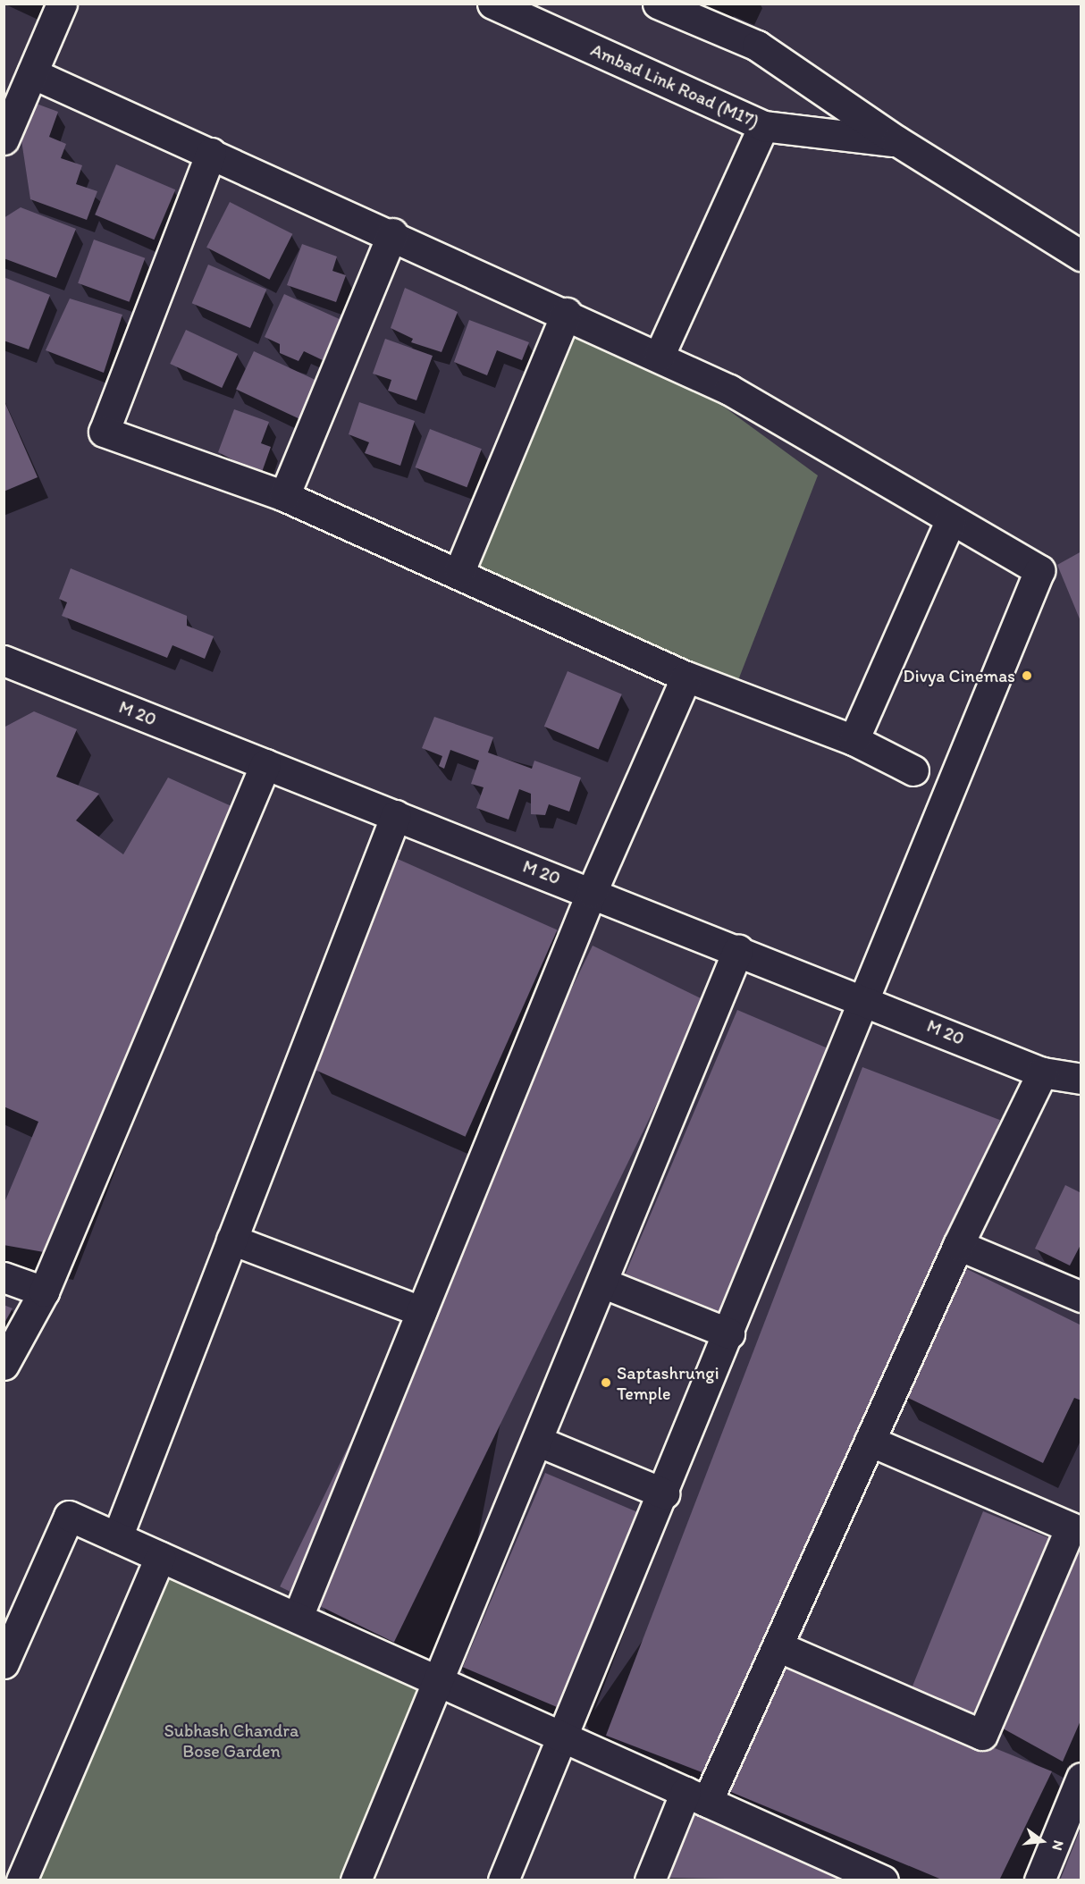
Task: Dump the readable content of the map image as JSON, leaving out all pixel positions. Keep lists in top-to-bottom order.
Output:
{
  "streets": {
    "street": ["Ambad Link Road (M17)", "M 20"]
  },
  "parks": ["Subhash Chandra Bose Garden"],
  "places": ["Divya Cinemas", "Saptashrungi Temple"],
  "north": "right"
}
